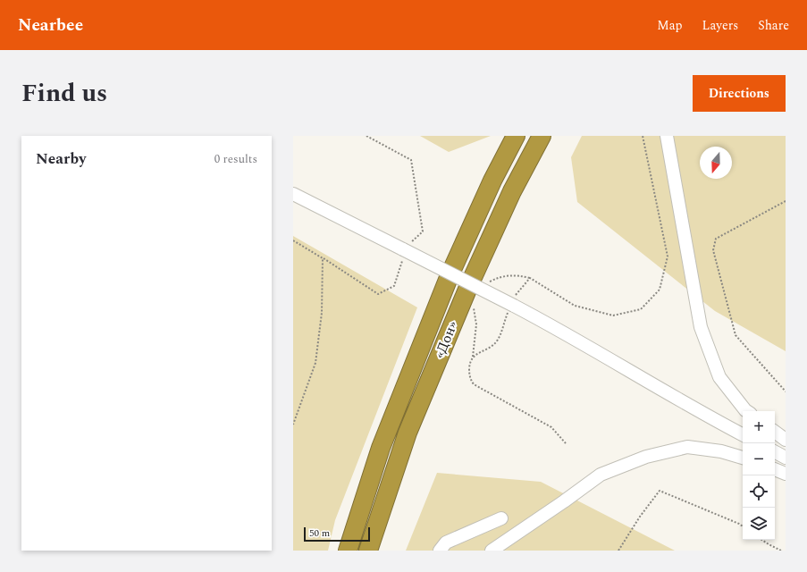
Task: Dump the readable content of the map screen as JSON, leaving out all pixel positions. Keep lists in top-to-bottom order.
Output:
{
  "streets": {
    "highway": ["«Дон»"]
  },
  "scale_bar": "50 m",
  "north": "bottom",
  "page": {
    "header": "Nearbee",
    "nav": ["Map", "Layers", "Share"],
    "title": "Find us",
    "buttons": "Directions",
    "heading": ["Nearby", "0 results"],
    "map_buttons": ["+", "−"],
    "scale": "50 m"
  }
}
